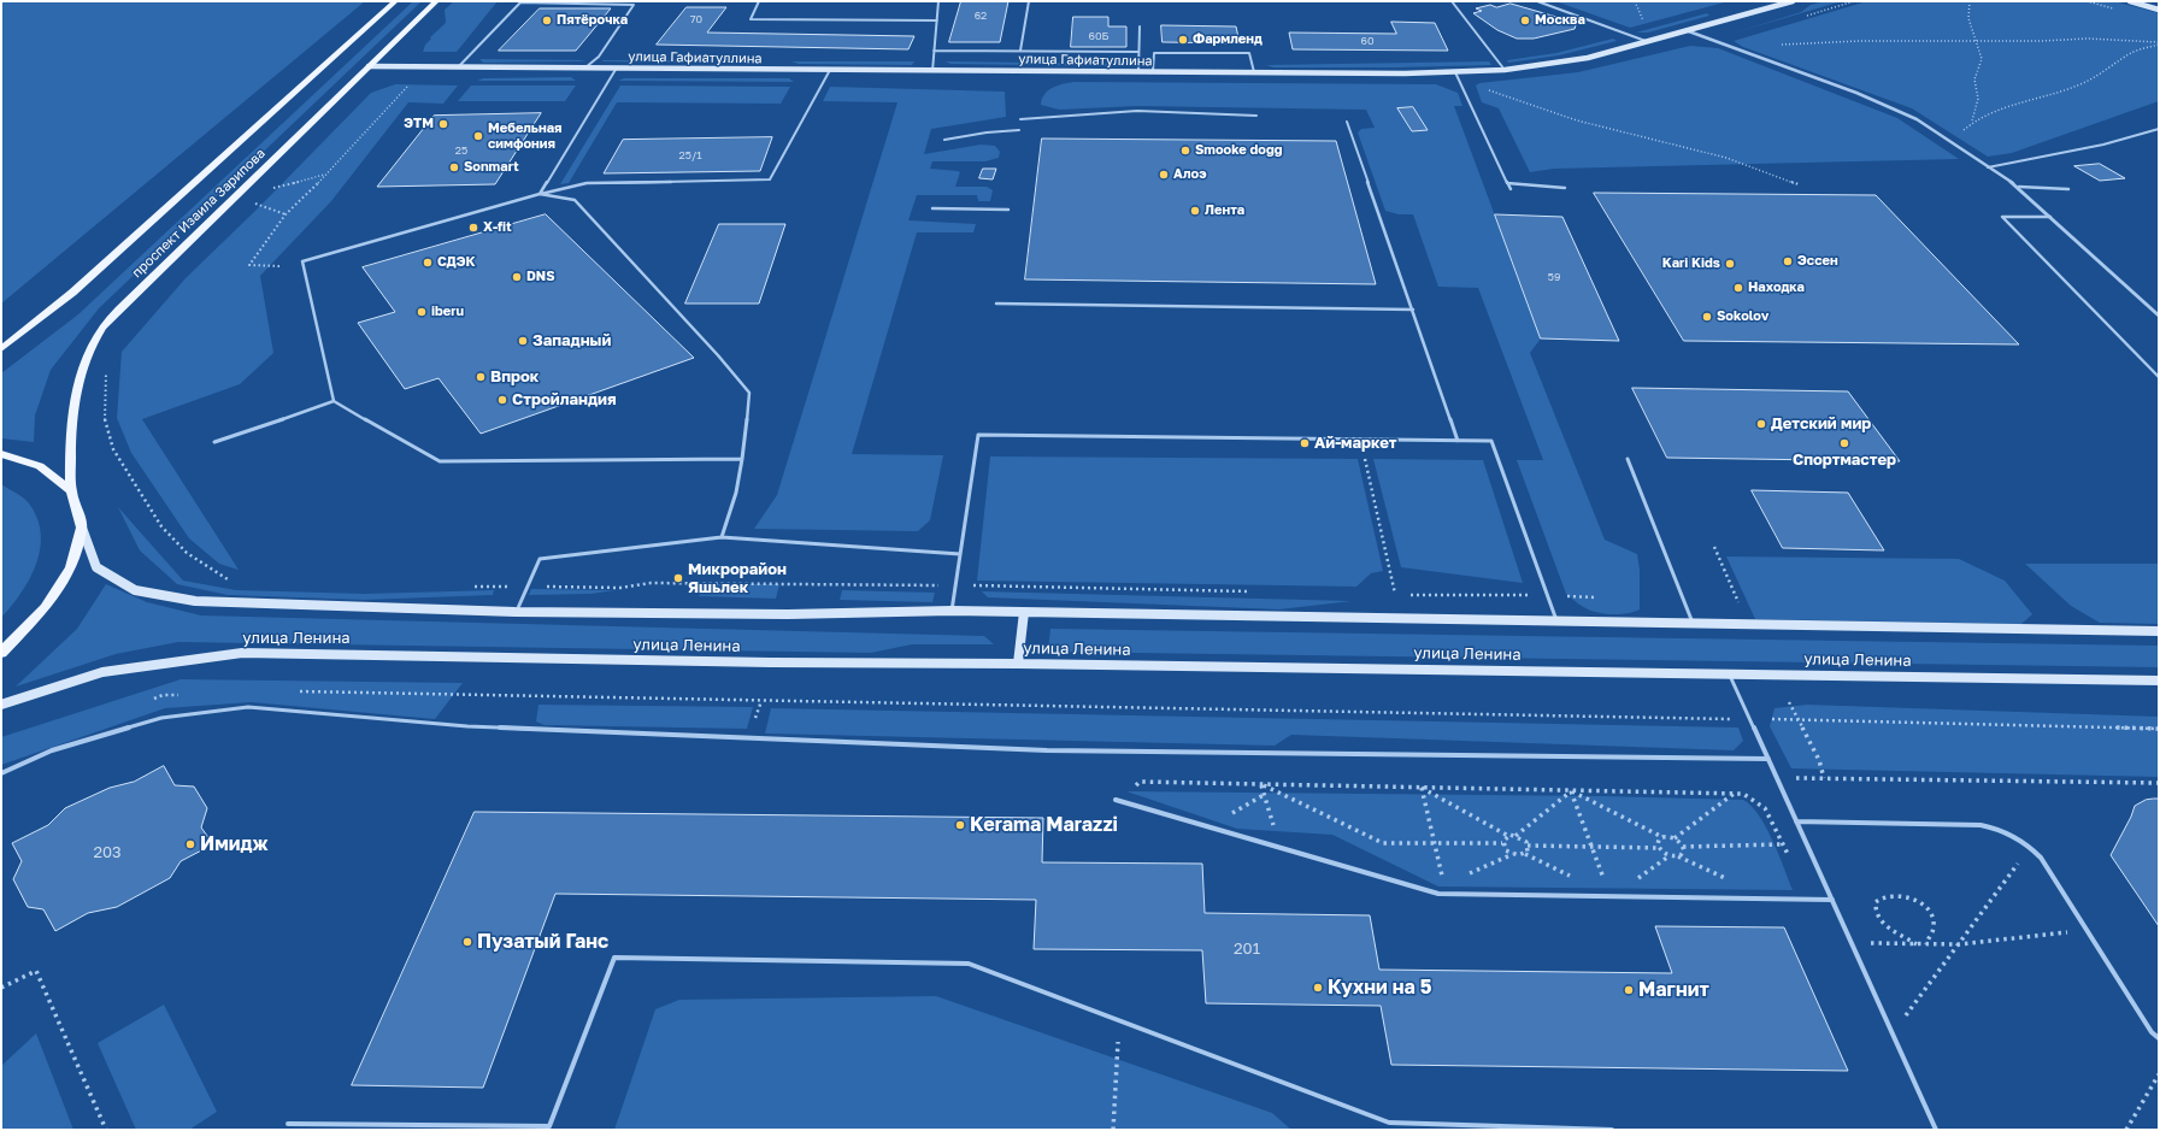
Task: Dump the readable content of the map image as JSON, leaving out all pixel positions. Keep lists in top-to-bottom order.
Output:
{
  "streets": {
    "main road": ["улица Гафиатуллина", "проспект Изаила Зарипова", "улица Ленина"]
  },
  "crossings": [
    ["улица Гафиатуллина", "проспект Изаила Зарипова"],
    ["проспект Изаила Зарипова", "улица Ленина"]
  ],
  "places": [
    "Пятёрочка",
    "Москва",
    "Фармленд",
    "ЭТМ",
    "Мебельная симфония",
    "Smooke dogg",
    "Sonmart",
    "Алоэ",
    "Лента",
    "X-fit",
    "Эссен",
    "СДЭК",
    "Kari Kids",
    "DNS",
    "Находка",
    "iberu",
    "Sokolov",
    "Западный",
    "Впрок",
    "Стройландия",
    "Детский мир",
    "Ай-маркет",
    "Спортмастер",
    "Микрорайон Яшьлек",
    "Kerama Marazzi",
    "Имидж",
    "Пузатый Ганс",
    "Кухни на 5",
    "Магнит"
  ],
  "house_numbers": [
    "62",
    "70",
    "60Б",
    "60",
    "25",
    "25/1",
    "59",
    "203",
    "201"
  ]
}
